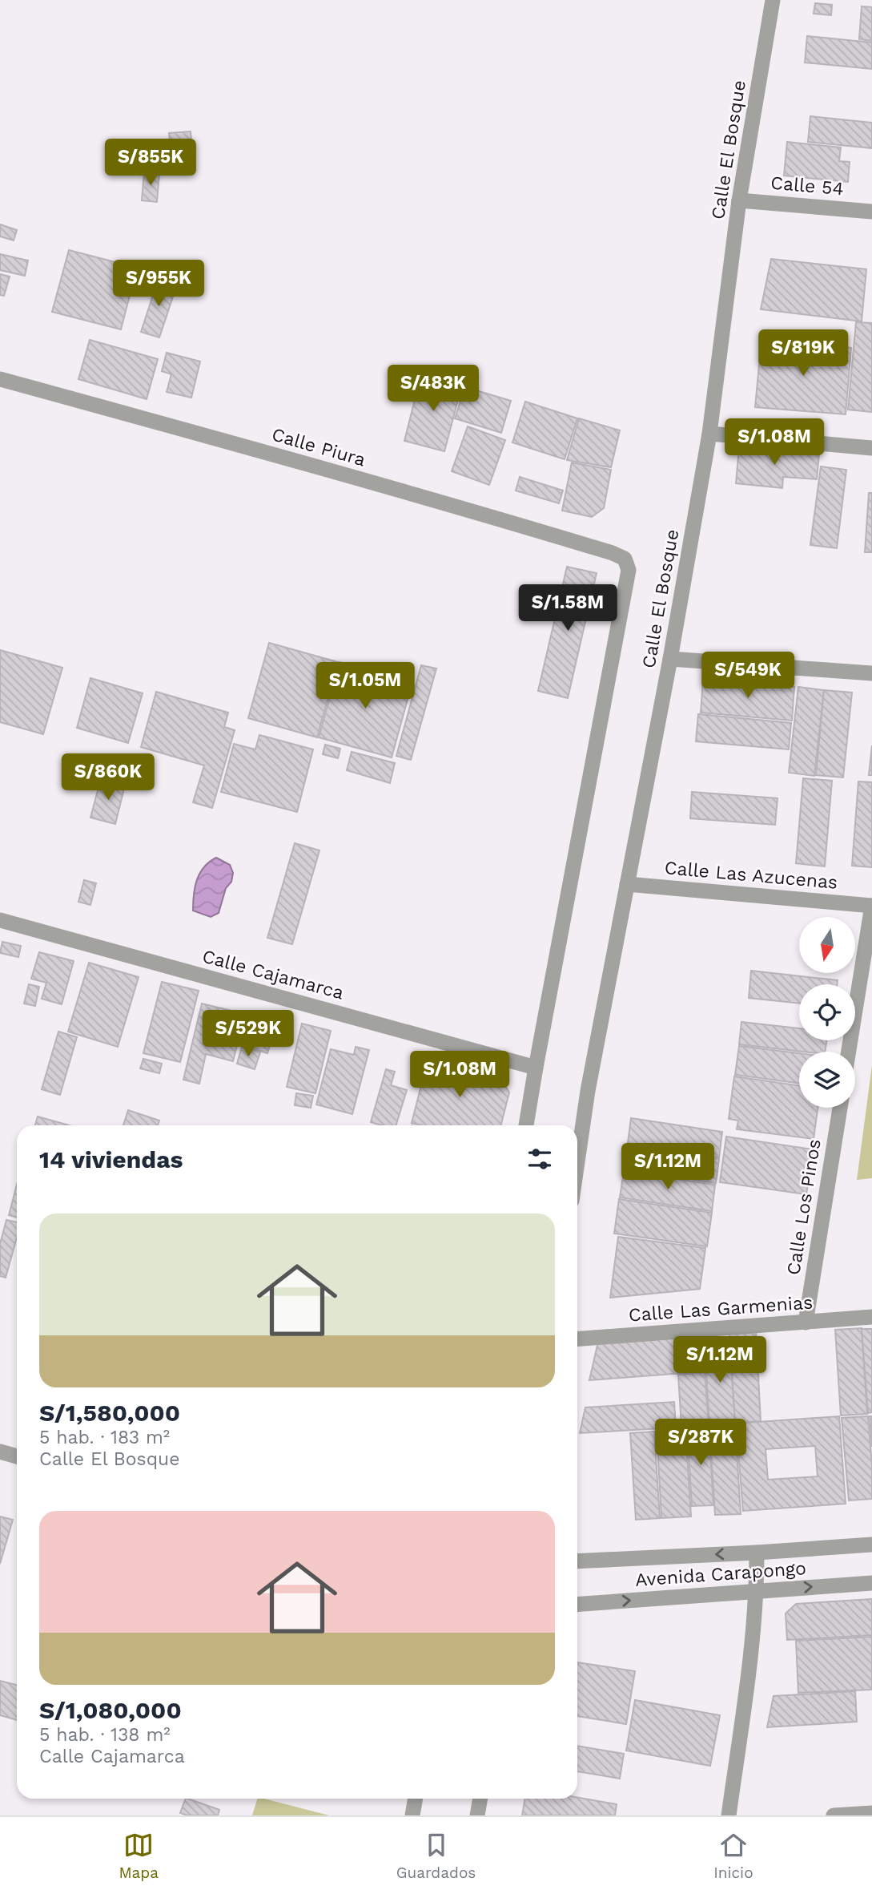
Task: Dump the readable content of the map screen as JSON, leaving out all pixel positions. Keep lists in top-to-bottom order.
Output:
{
  "streets": {
    "street": [
      "Calle El Bosque",
      "Calle 54",
      "Calle Piura",
      "Calle Las Azucenas",
      "Calle Cajamarca",
      "Calle Los Pinos",
      "Calle Las Garmenias",
      "Avenida Carapongo"
    ]
  },
  "crossings": [
    ["Calle El Bosque", "Calle 54"],
    ["Calle El Bosque", "Calle Piura"],
    ["Calle El Bosque", "Calle Las Azucenas"],
    ["Calle El Bosque", "Calle Cajamarca"],
    ["Calle Los Pinos", "Calle Las Garmenias"]
  ],
  "north": "bottom",
  "page": {
    "price": [
      "S/855K",
      "S/955K",
      "S/819K",
      "S/483K",
      "S/1.08M",
      "S/1.58M",
      "S/549K",
      "S/1.05M",
      "S/860K",
      "S/529K",
      "S/1.08M",
      "S/1.12M",
      "S/1.12M",
      "S/287K"
    ],
    "heading": "14 viviendas",
    "list": [
      {
        "name": "S/1,580,000",
        "note": "5 hab. · 183 m² · Calle El Bosque"
      },
      {
        "name": "S/1,080,000",
        "note": "5 hab. · 138 m² · Calle Cajamarca"
      }
    ],
    "tabs": ["Mapa", "Guardados", "Inicio"]
  }
}
